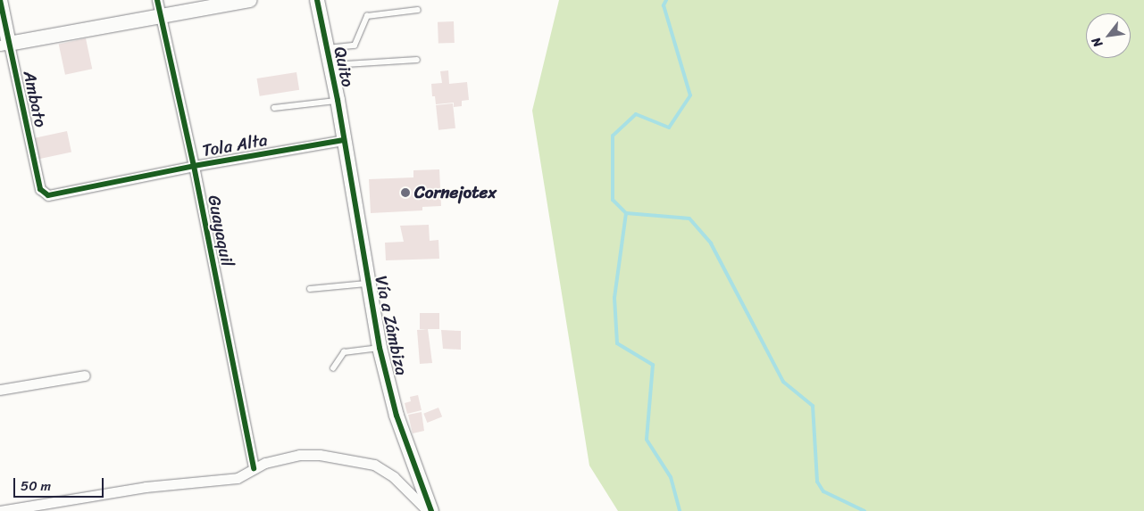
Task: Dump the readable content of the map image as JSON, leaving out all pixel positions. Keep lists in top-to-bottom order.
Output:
{
  "streets": {
    "street": [
      "Quito",
      "Ambato",
      "Tola Alta",
      "Guayaquil",
      "Vía a Zámbiza"
    ]
  },
  "crossings": [
    ["Quito", "Tola Alta"],
    ["Quito", "Vía a Zámbiza"],
    ["Ambato", "Tola Alta"],
    ["Tola Alta", "Guayaquil"],
    ["Tola Alta", "Vía a Zámbiza"]
  ],
  "places": ["Cornejotex"],
  "scale_bar": "50 m",
  "north": "bottom left"
}
